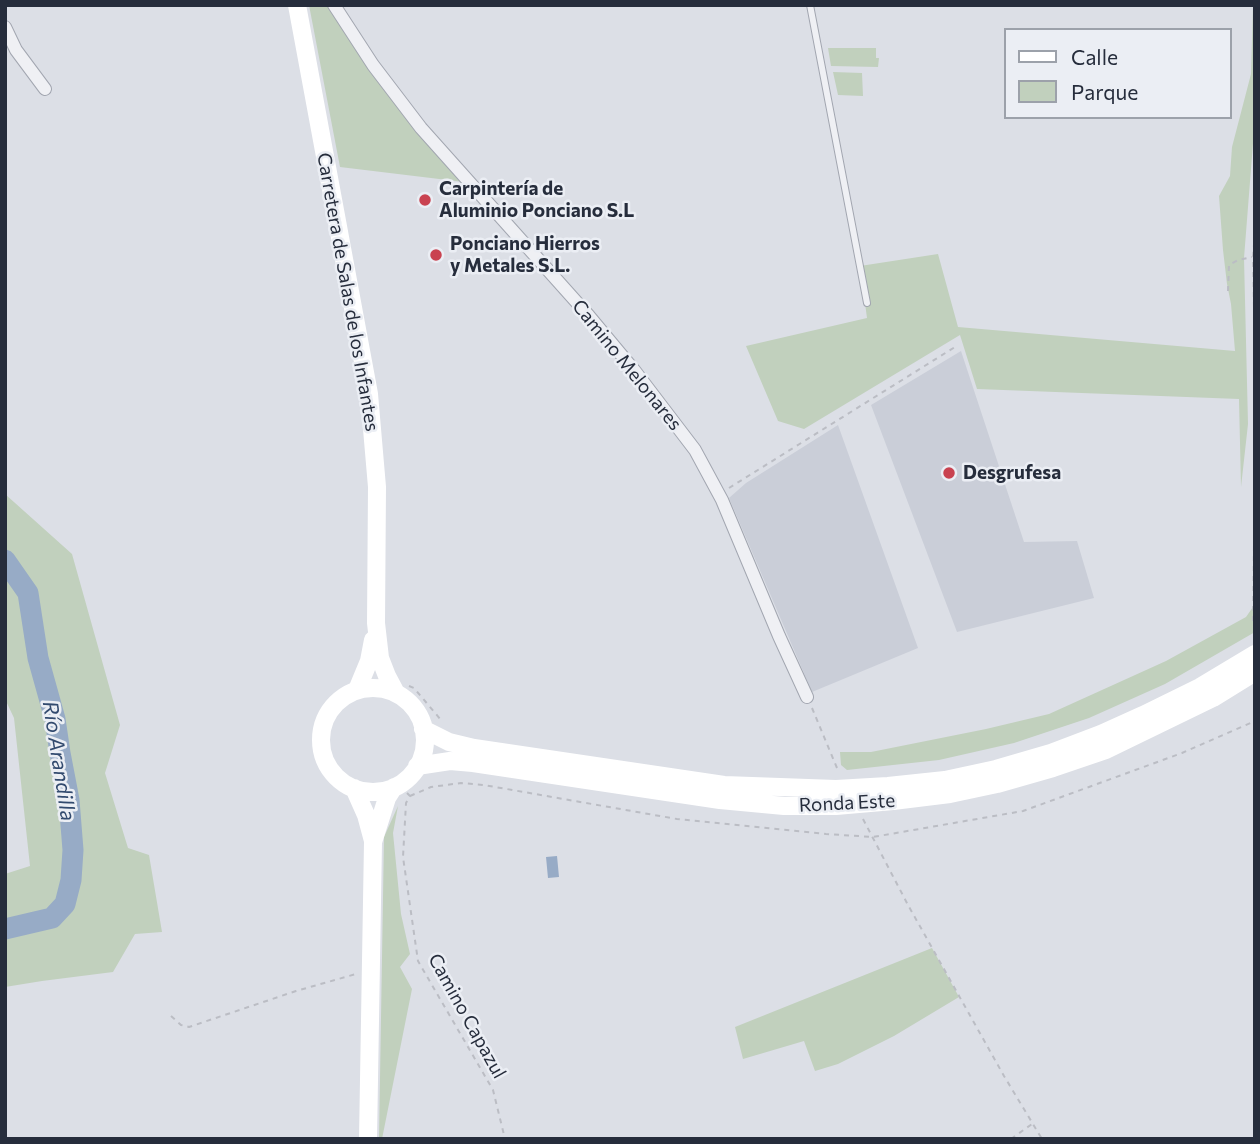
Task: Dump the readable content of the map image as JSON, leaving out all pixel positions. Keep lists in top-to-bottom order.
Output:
{
  "streets": {
    "main road": ["Carretera de Salas de los Infantes", "Ronda Este"],
    "street": ["Camino Melonares"],
    "path": ["Camino Capazul"]
  },
  "crossings": [
    ["Carretera de Salas de los Infantes", "Ronda Este"],
    ["Carretera de Salas de los Infantes", "Camino Capazul"],
    ["Ronda Este", "Camino Capazul"]
  ],
  "water": ["Río Arandilla"],
  "places": ["Carpintería de Aluminio Ponciano S.L", "Ponciano Hierros y Metales S.L.", "Desgrufesa"],
  "legend": ["Calle", "Parque"]
}
